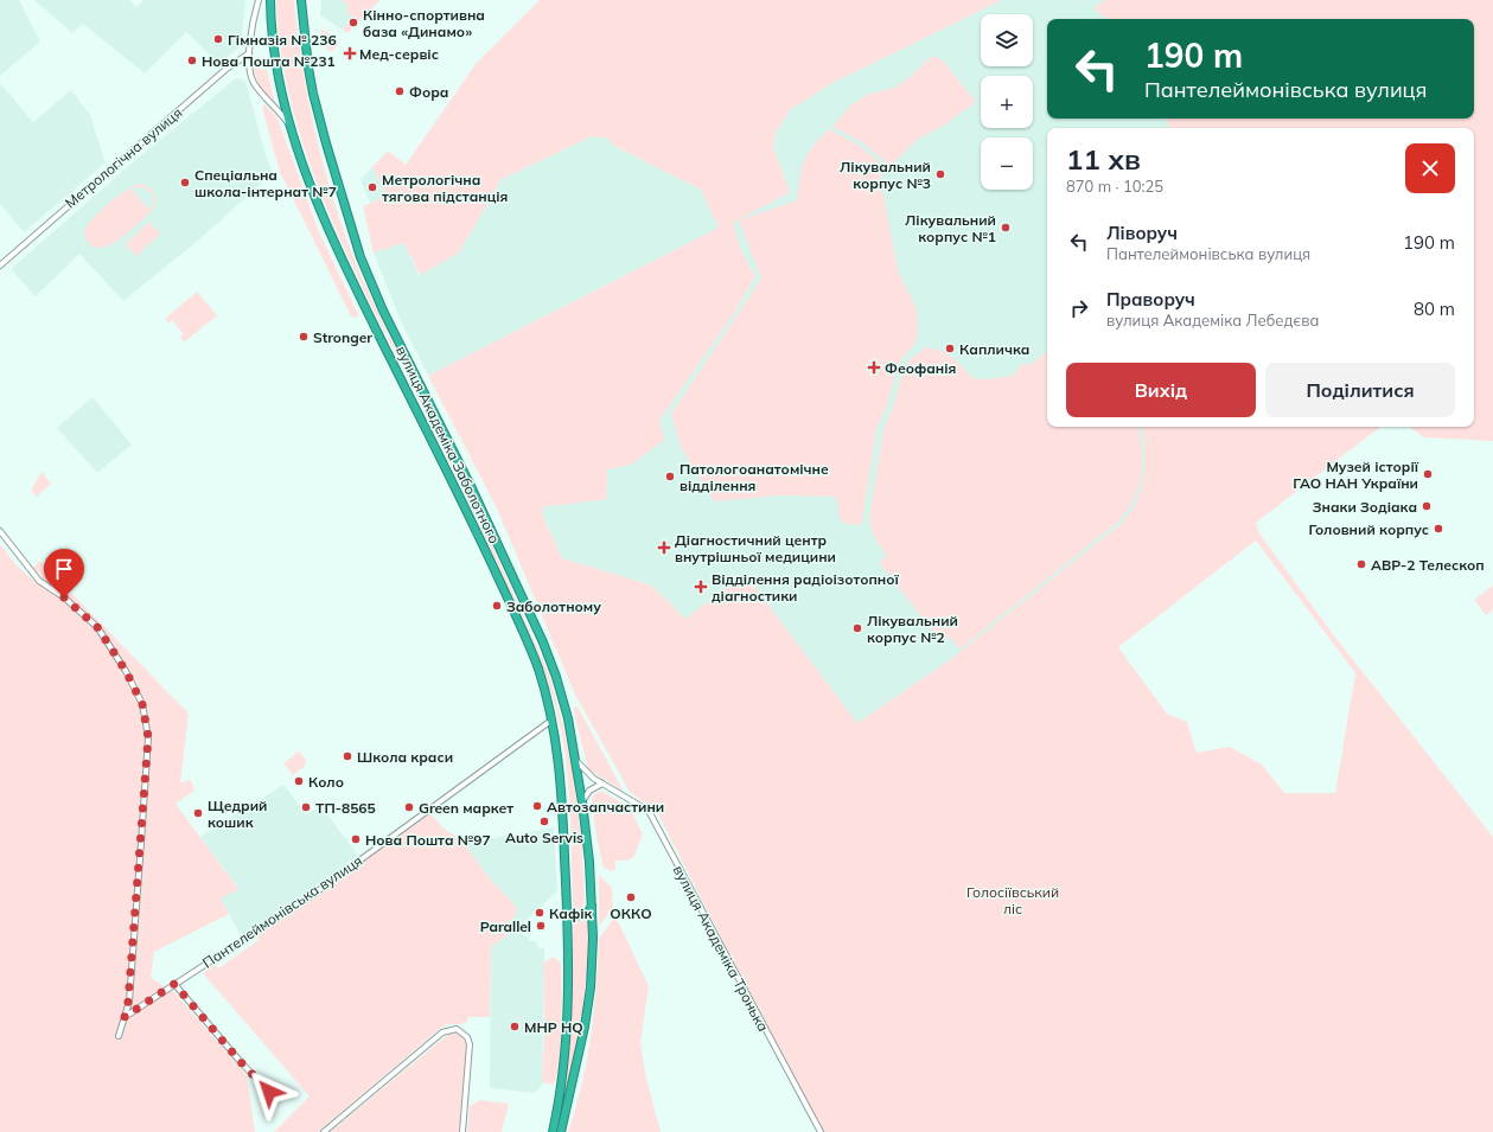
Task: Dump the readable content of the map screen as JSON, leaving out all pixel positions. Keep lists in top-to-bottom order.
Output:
{
  "streets": {
    "highway": ["вулиця Академіка Заболотного"],
    "street": ["Метрологічна вулиця", "Пантелеймонівська вулиця", "вулиця Академіка Тронька"]
  },
  "crossings": [
    ["вулиця Академіка Заболотного", "Пантелеймонівська вулиця"],
    ["вулиця Академіка Заболотного", "вулиця Академіка Тронька"]
  ],
  "parks": ["Голосіївський ліс"],
  "places": {
    "other": [
      "Кінно-спортивна база «Динамо»",
      "Гімназія № 236",
      "Нова Пошта №231",
      "Фора",
      "Лікувальний корпус №3",
      "Спеціальна школа-інтернат №7",
      "Метрологічна тягова підстанція",
      "Лікувальний корпус №1",
      "Stronger",
      "Капличка",
      "Музей історії ГАО НАН України",
      "Патологоанатомічне відділення",
      "Знаки Зодіака",
      "Головний корпус",
      "АВР-2 Телескоп",
      "Заболотному",
      "Лікувальний корпус №2",
      "Школа краси",
      "Коло",
      "Автозапчастини",
      "ТП-8565",
      "Green маркет",
      "Щедрий кошик",
      "Auto Servis",
      "Нова Пошта №97",
      "ОККО",
      "Кафік",
      "Parallel",
      "MHP HQ"
    ],
    "health": [
      "Мед-сервіс",
      "Феофанія",
      "Діагностичний центр внутрішньої медицини",
      "Відділення радіоізотопної діагностики"
    ]
  },
  "page": {
    "map_buttons": ["+", "−"],
    "turn": ["190 m", "Пантелеймонівська вулиця"],
    "heading": ["11 хв", "870 m · 10:25"],
    "list": [
      {
        "name": "Ліворуч",
        "note": "Пантелеймонівська вулиця",
        "value": "190 m"
      },
      {
        "name": "Праворуч",
        "note": "вулиця Академіка Лебедєва",
        "value": "80 m"
      }
    ],
    "buttons": ["Вихід", "Поділитися"]
  }
}
